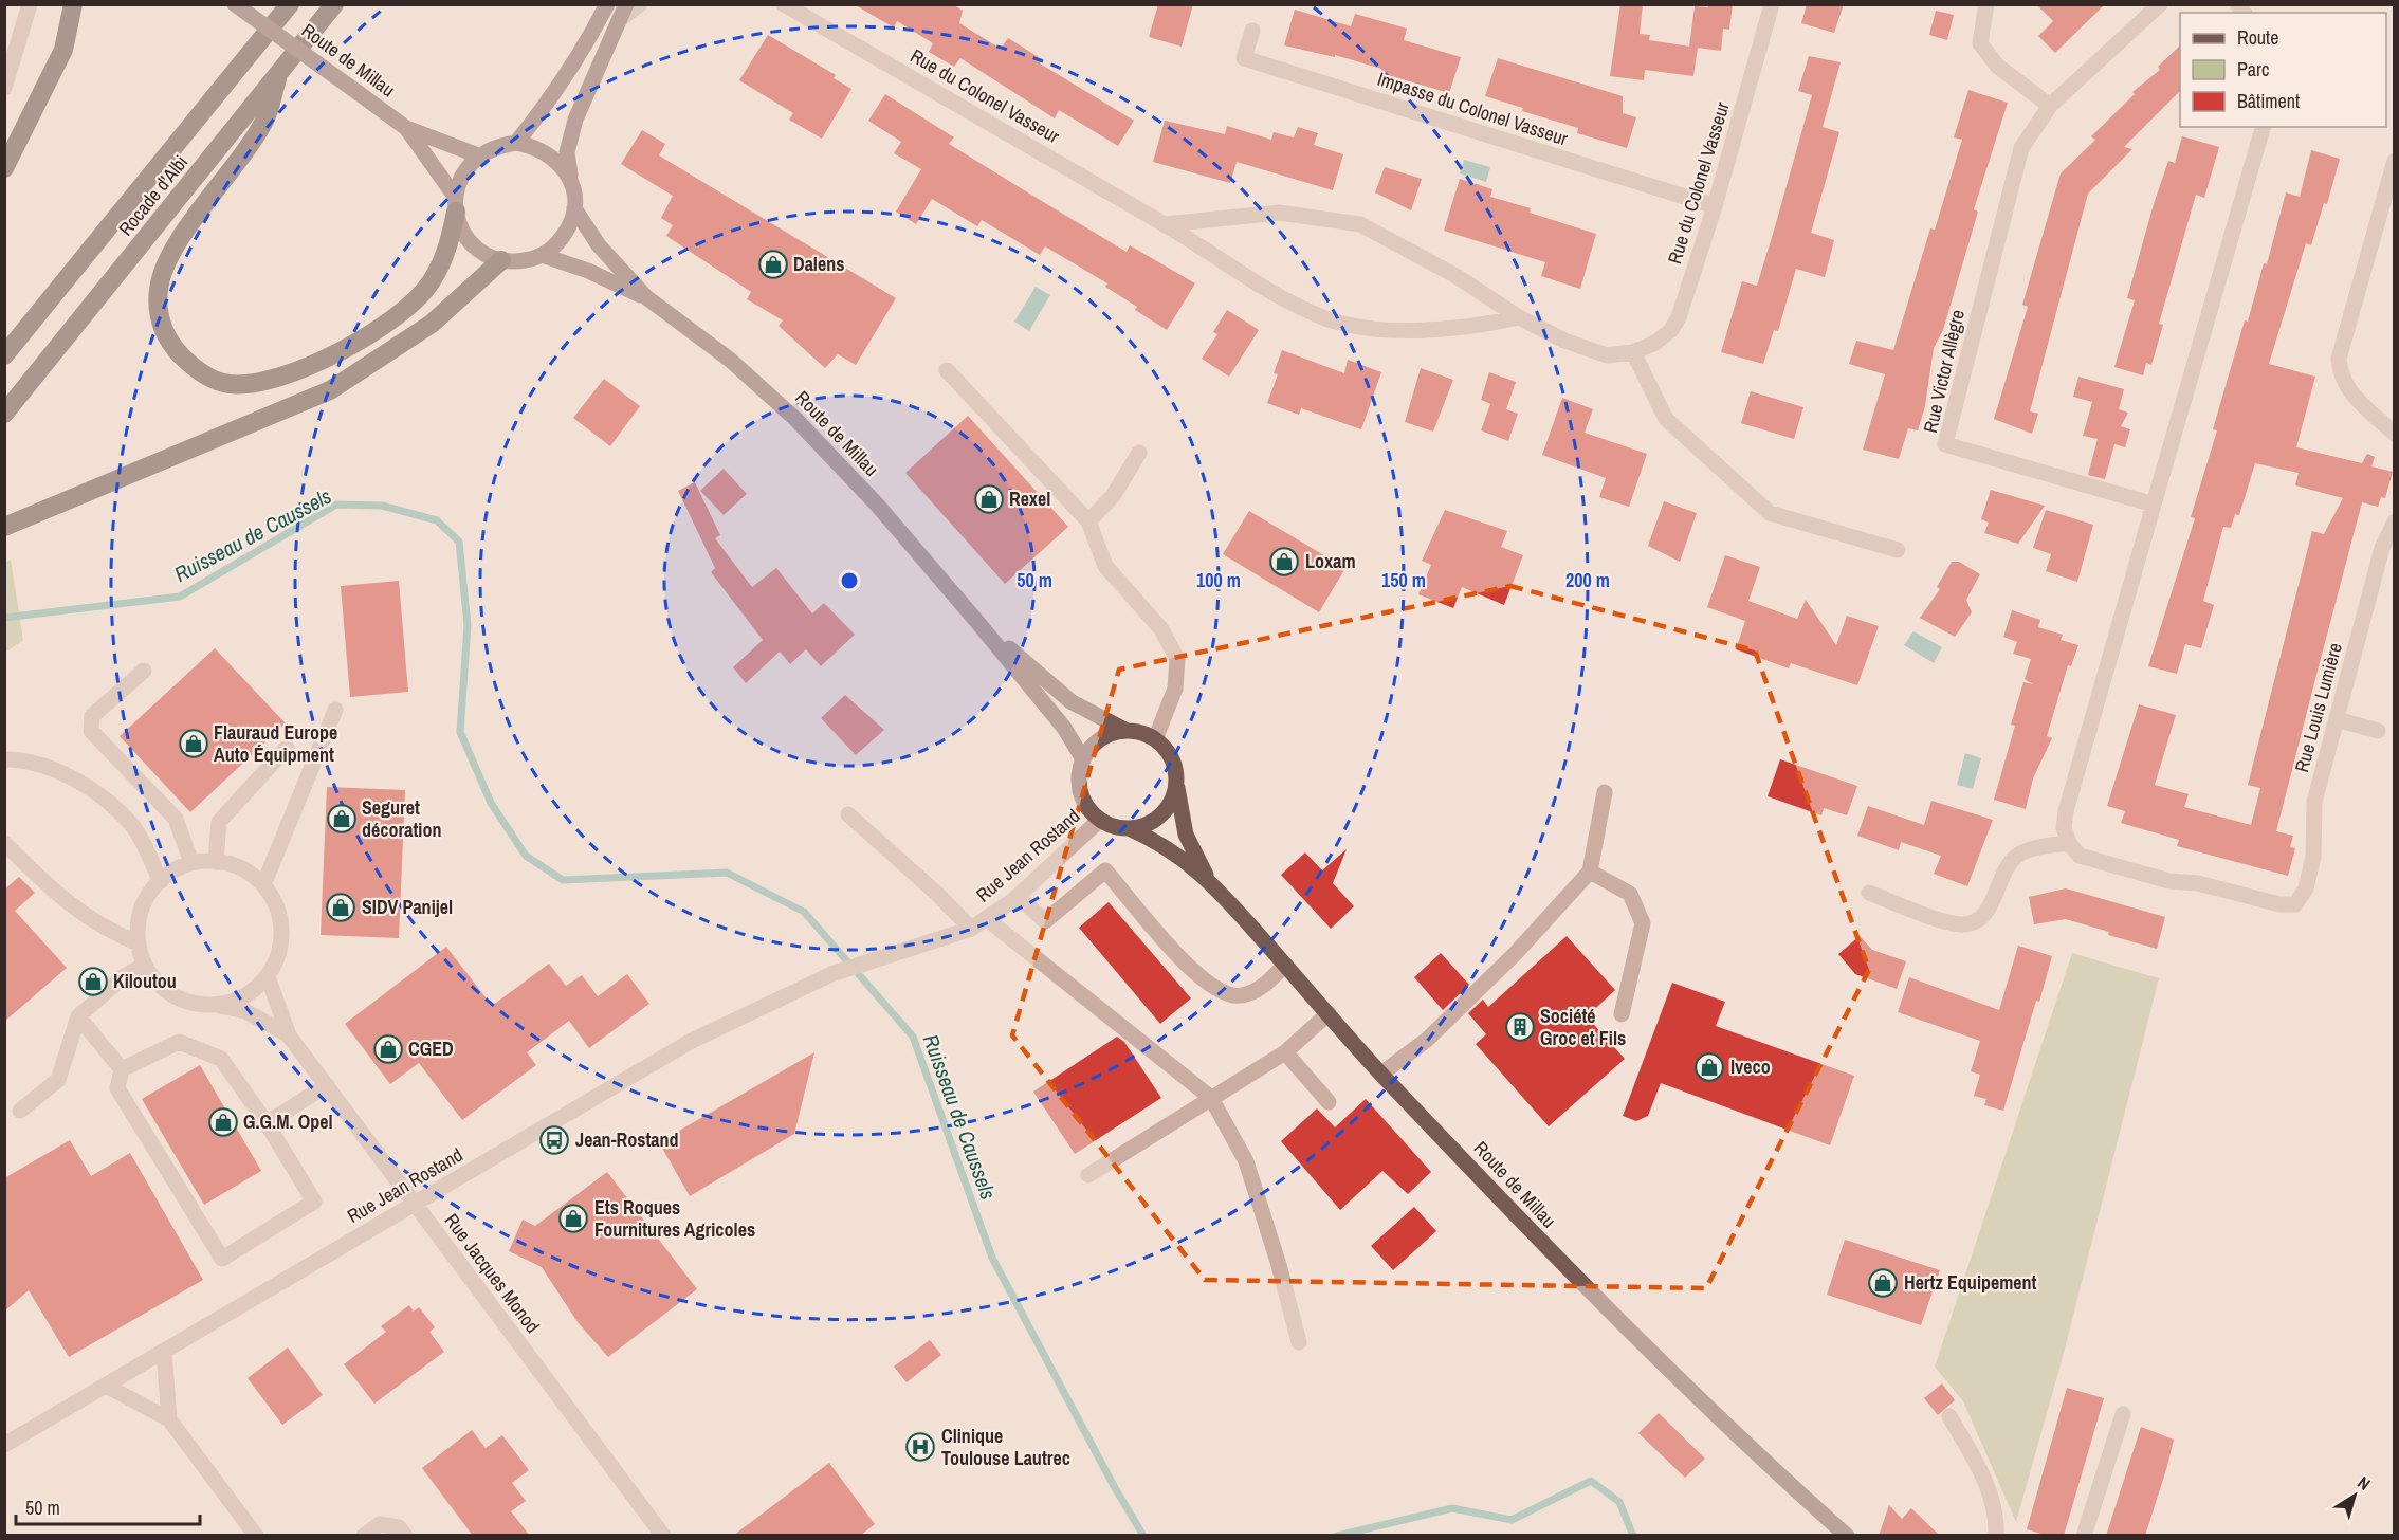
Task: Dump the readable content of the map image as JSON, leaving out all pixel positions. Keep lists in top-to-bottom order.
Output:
{
  "streets": {
    "highway": ["Rocade d'Albi"],
    "main road": ["Route de Millau"],
    "street": [
      "Rue du Colonel Vasseur",
      "Impasse du Colonel Vasseur",
      "Rue Victor Allègre",
      "Rue Louis Lumière",
      "Rue Jean Rostand",
      "Rue Jacques Monod"
    ]
  },
  "crossings": [
    ["Route de Millau", "Rue Jean Rostand"],
    ["Rue du Colonel Vasseur", "Impasse du Colonel Vasseur"],
    ["Rue Jean Rostand", "Rue Jacques Monod"]
  ],
  "water": ["Ruisseau de Caussels"],
  "places": {
    "shop": [
      "Dalens",
      "Rexel",
      "Loxam",
      "Flauraud Europe Auto Équipment",
      "Seguret décoration",
      "SIDV Panijel",
      "Kiloutou",
      "CGED",
      "Iveco",
      "G.G.M. Opel",
      "Ets Roques Fournitures Agricoles",
      "Hertz Equipement"
    ],
    "building": ["Société Groc et Fils"],
    "bus stop": ["Jean-Rostand"],
    "hospital": ["Clinique Toulouse Lautrec"]
  },
  "legend": ["Route", "Parc", "Bâtiment"],
  "scale_bar": "50 m",
  "north": "top right",
  "rings": [
    "50 m",
    "100 m",
    "150 m",
    "200 m"
  ]
}
